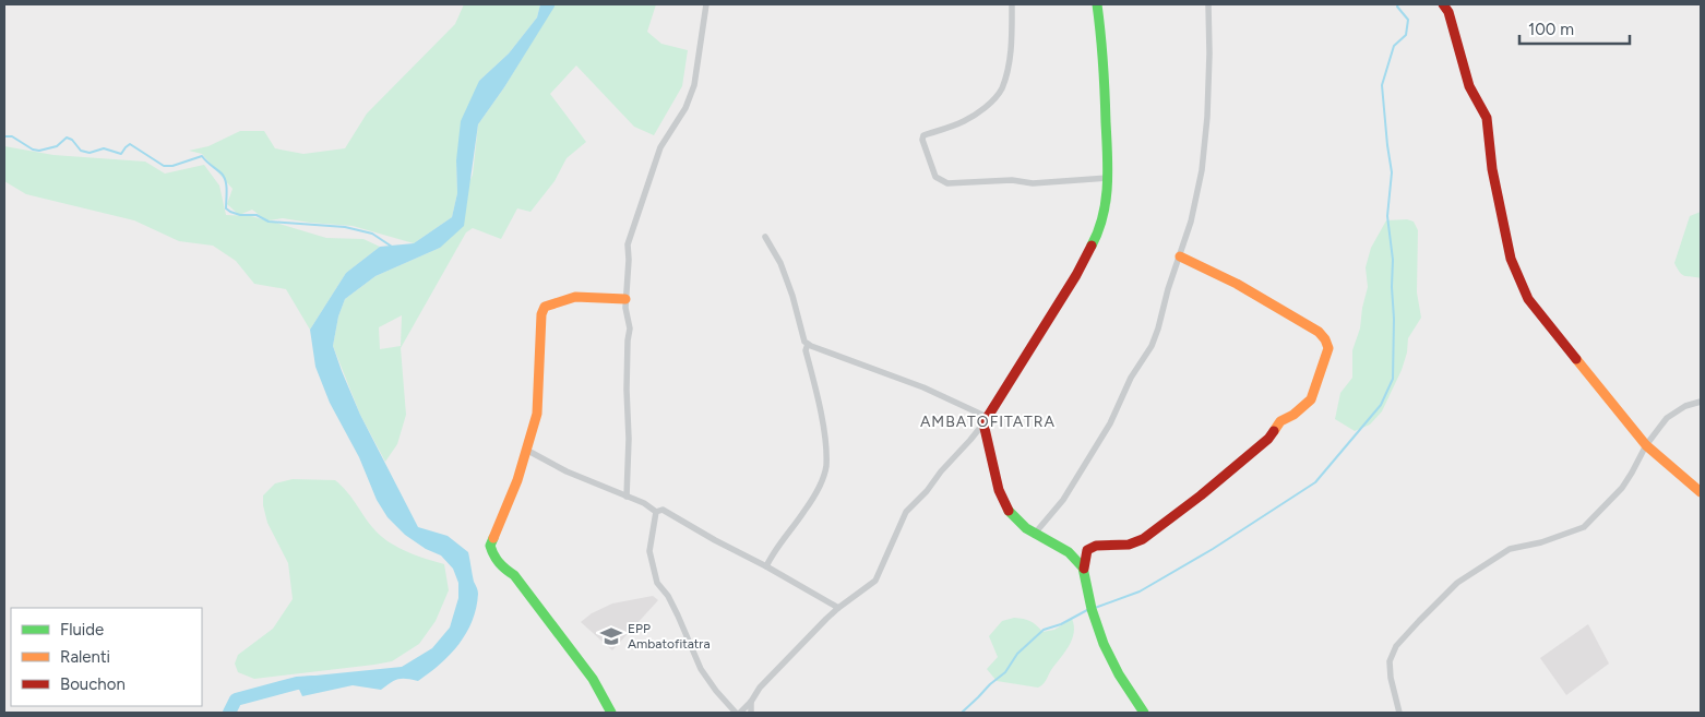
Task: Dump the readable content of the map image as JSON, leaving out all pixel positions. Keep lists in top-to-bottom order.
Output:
{
  "districts": ["AMBATOFITATRA"],
  "places": {
    "school or university": ["EPP Ambatofitatra"]
  },
  "legend": ["Fluide", "Ralenti", "Bouchon"],
  "scale_bar": "100 m"
}
